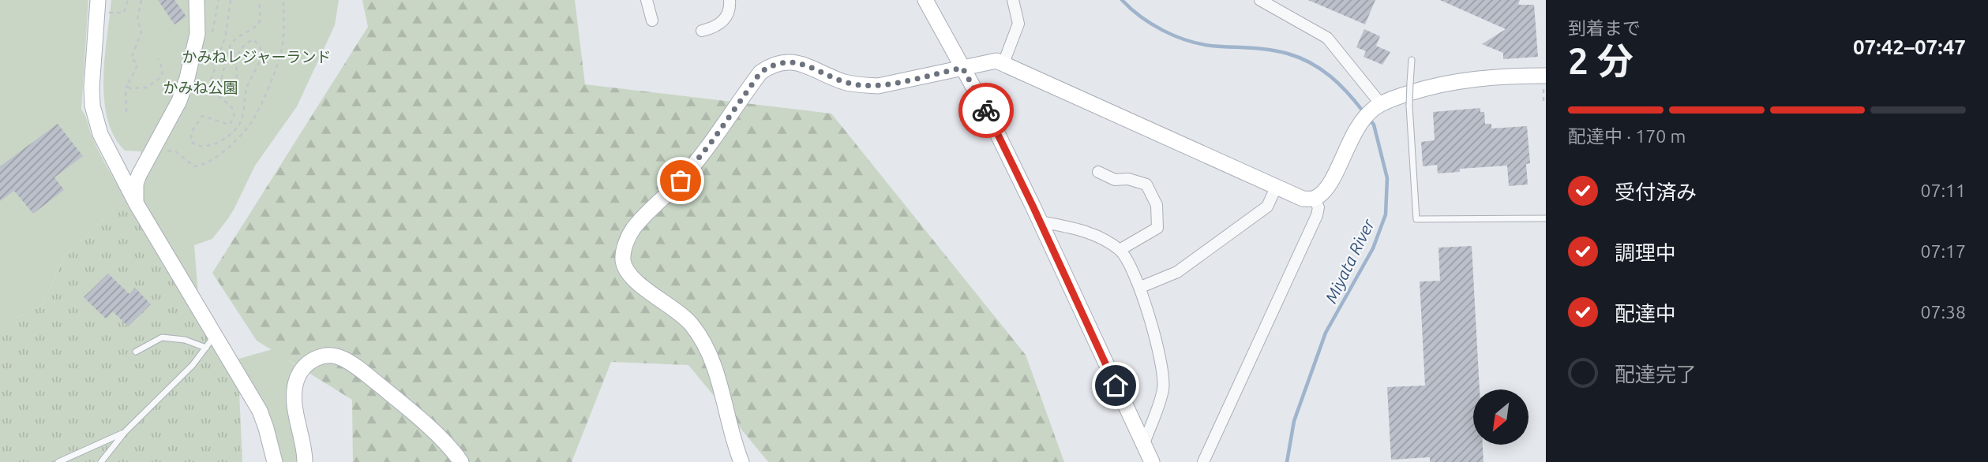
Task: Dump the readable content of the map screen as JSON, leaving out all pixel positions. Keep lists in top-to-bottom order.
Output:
{
  "water": ["Miyata River"],
  "parks": ["かみねレジャーランド", "かみね公園"],
  "north": "bottom left",
  "page": {
    "heading": ["2 分", "到着まで", "07:42–07:47"],
    "bar": "配達中 · 170 m",
    "list": [
      ["受付済み", "07:11"],
      ["調理中", "07:17"],
      ["配達中", "07:38"],
      "配達完了"
    ]
  }
}
